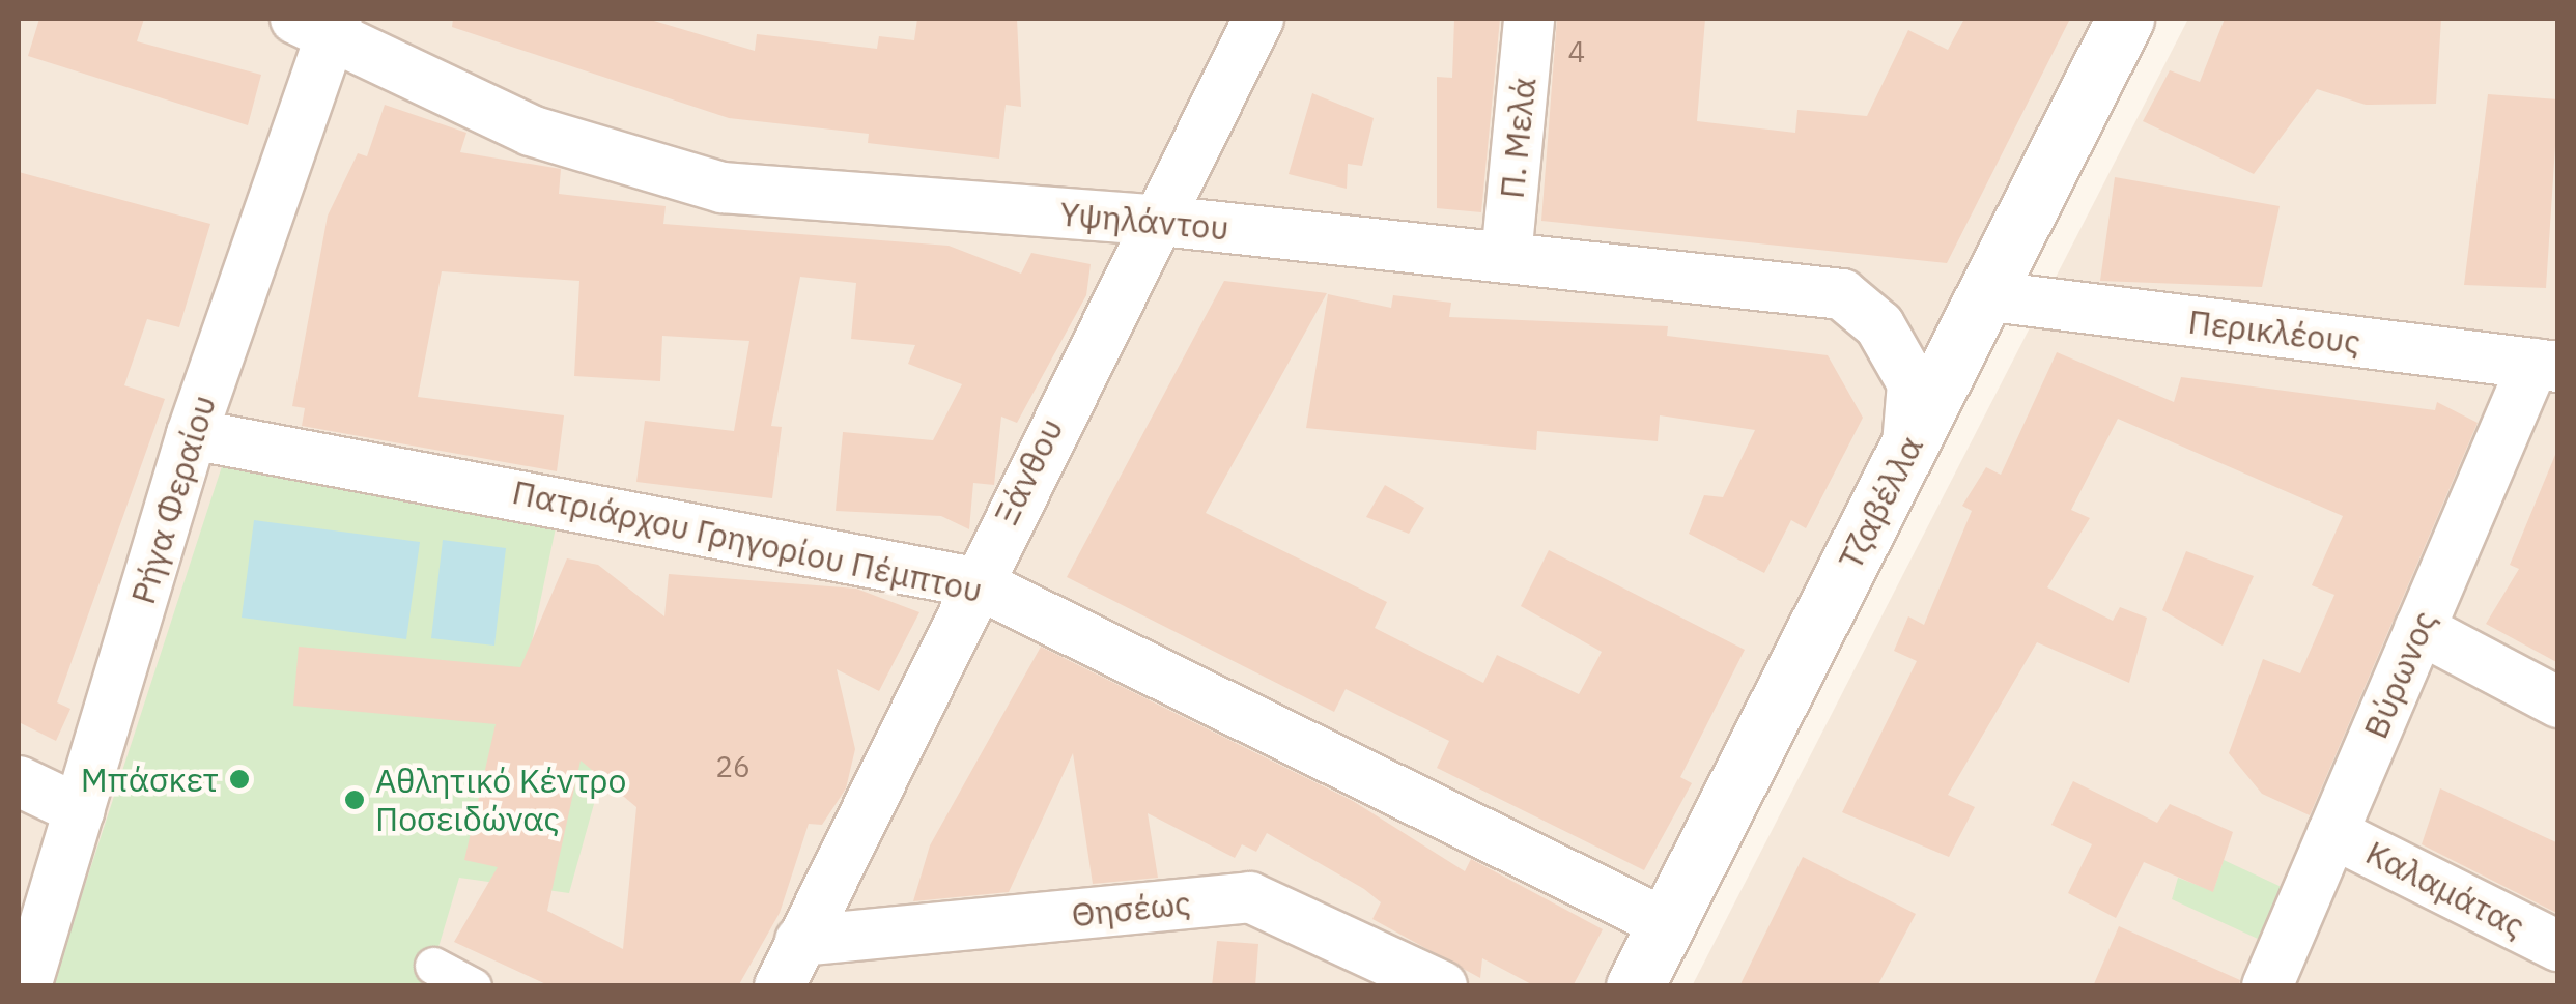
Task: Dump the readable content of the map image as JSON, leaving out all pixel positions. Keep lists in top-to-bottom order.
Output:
{
  "streets": {
    "street": [
      "Π. Μελά",
      "Υψηλάντου",
      "Περικλέους",
      "Ξάνθου",
      "Ρήγα Φεραίου",
      "Τζαβέλλα",
      "Πατριάρχου Γρηγορίου Πέμπτου",
      "Βύρωνος",
      "Καλαμάτας",
      "Θησέως"
    ]
  },
  "crossings": [
    ["Π. Μελά", "Υψηλάντου"],
    ["Υψηλάντου", "Ξάνθου"],
    ["Υψηλάντου", "Ρήγα Φεραίου"],
    ["Υψηλάντου", "Τζαβέλλα"],
    ["Περικλέους", "Τζαβέλλα"],
    ["Περικλέους", "Βύρωνος"],
    ["Ξάνθου", "Πατριάρχου Γρηγορίου Πέμπτου"],
    ["Ξάνθου", "Θησέως"],
    ["Ρήγα Φεραίου", "Πατριάρχου Γρηγορίου Πέμπτου"],
    ["Τζαβέλλα", "Πατριάρχου Γρηγορίου Πέμπτου"],
    ["Βύρωνος", "Καλαμάτας"]
  ],
  "places": ["Μπάσκετ", "Αθλητικό Κέντρο Ποσειδώνας"],
  "house_numbers": ["4", "26"]
}
